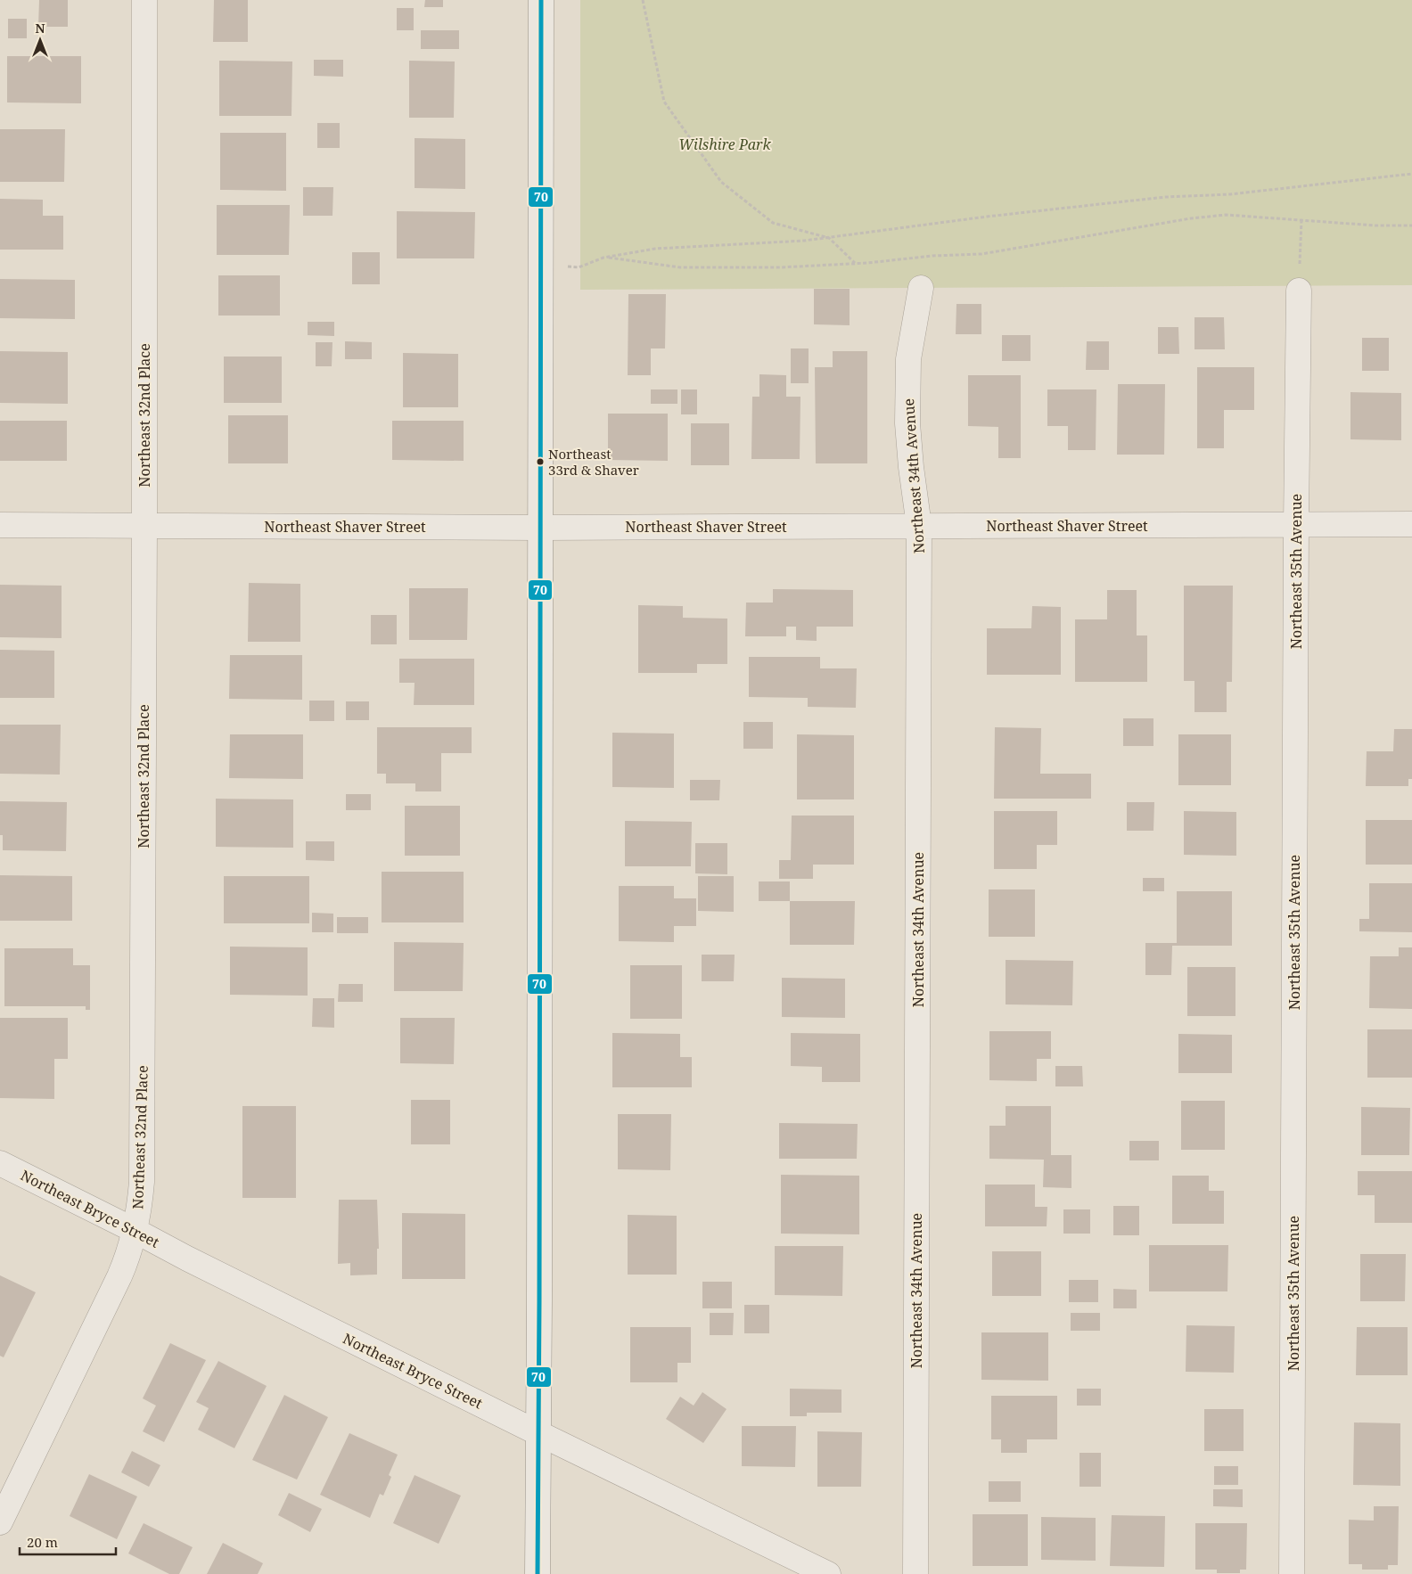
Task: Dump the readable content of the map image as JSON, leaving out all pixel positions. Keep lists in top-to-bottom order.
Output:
{
  "streets": {
    "street": [
      "Northeast 32nd Place",
      "Northeast 34th Avenue",
      "Northeast Shaver Street",
      "Northeast 35th Avenue",
      "Northeast Bryce Street"
    ]
  },
  "crossings": [
    ["Northeast 32nd Place", "Northeast Shaver Street"],
    ["Northeast 32nd Place", "Northeast Bryce Street"],
    ["Northeast 34th Avenue", "Northeast Shaver Street"],
    ["Northeast Shaver Street", "Northeast 35th Avenue"]
  ],
  "parks": ["Wilshire Park"],
  "places": ["Northeast 33rd & Shaver"],
  "lines": ["transit line 70"],
  "scale_bar": "20 m",
  "north": "top"
}
